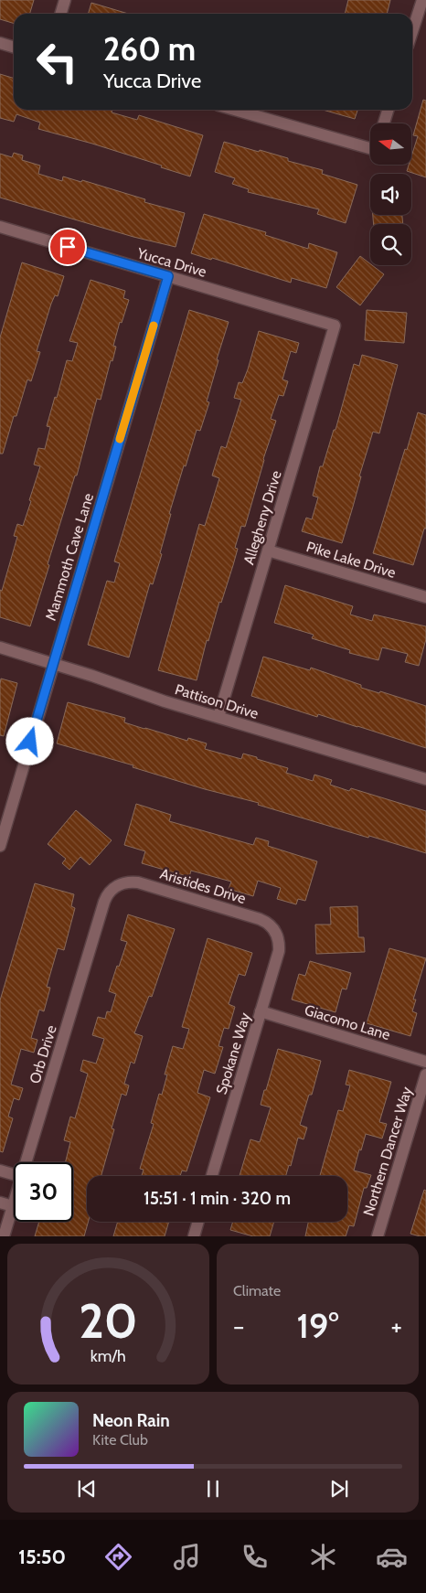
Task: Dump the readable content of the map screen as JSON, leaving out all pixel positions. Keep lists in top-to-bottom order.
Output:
{
  "streets": {
    "street": [
      "Yucca Drive",
      "Allegheny Drive",
      "Mammoth Cave Lane",
      "Pike Lake Drive",
      "Pattison Drive",
      "Aristides Drive",
      "Giacomo Lane",
      "Spokane Way",
      "Orb Drive",
      "Northern Dancer Way"
    ]
  },
  "crossings": [
    ["Yucca Drive", "Allegheny Drive"],
    ["Yucca Drive", "Mammoth Cave Lane"],
    ["Allegheny Drive", "Pike Lake Drive"],
    ["Allegheny Drive", "Pattison Drive"],
    ["Mammoth Cave Lane", "Pattison Drive"],
    ["Aristides Drive", "Spokane Way"],
    ["Aristides Drive", "Orb Drive"],
    ["Giacomo Lane", "Spokane Way"]
  ],
  "north": "left",
  "page": {
    "turn": ["260 m", "Yucca Drive"],
    "limit": "30",
    "trip": "15:51 · 1 min · 320 m",
    "tile": "Climate",
    "heat": ["−", "19°", "+"],
    "song": ["Neon Rain", "Kite Club"],
    "tabs": "15:50",
    "gauge": ["20", "km/h"]
  }
}
